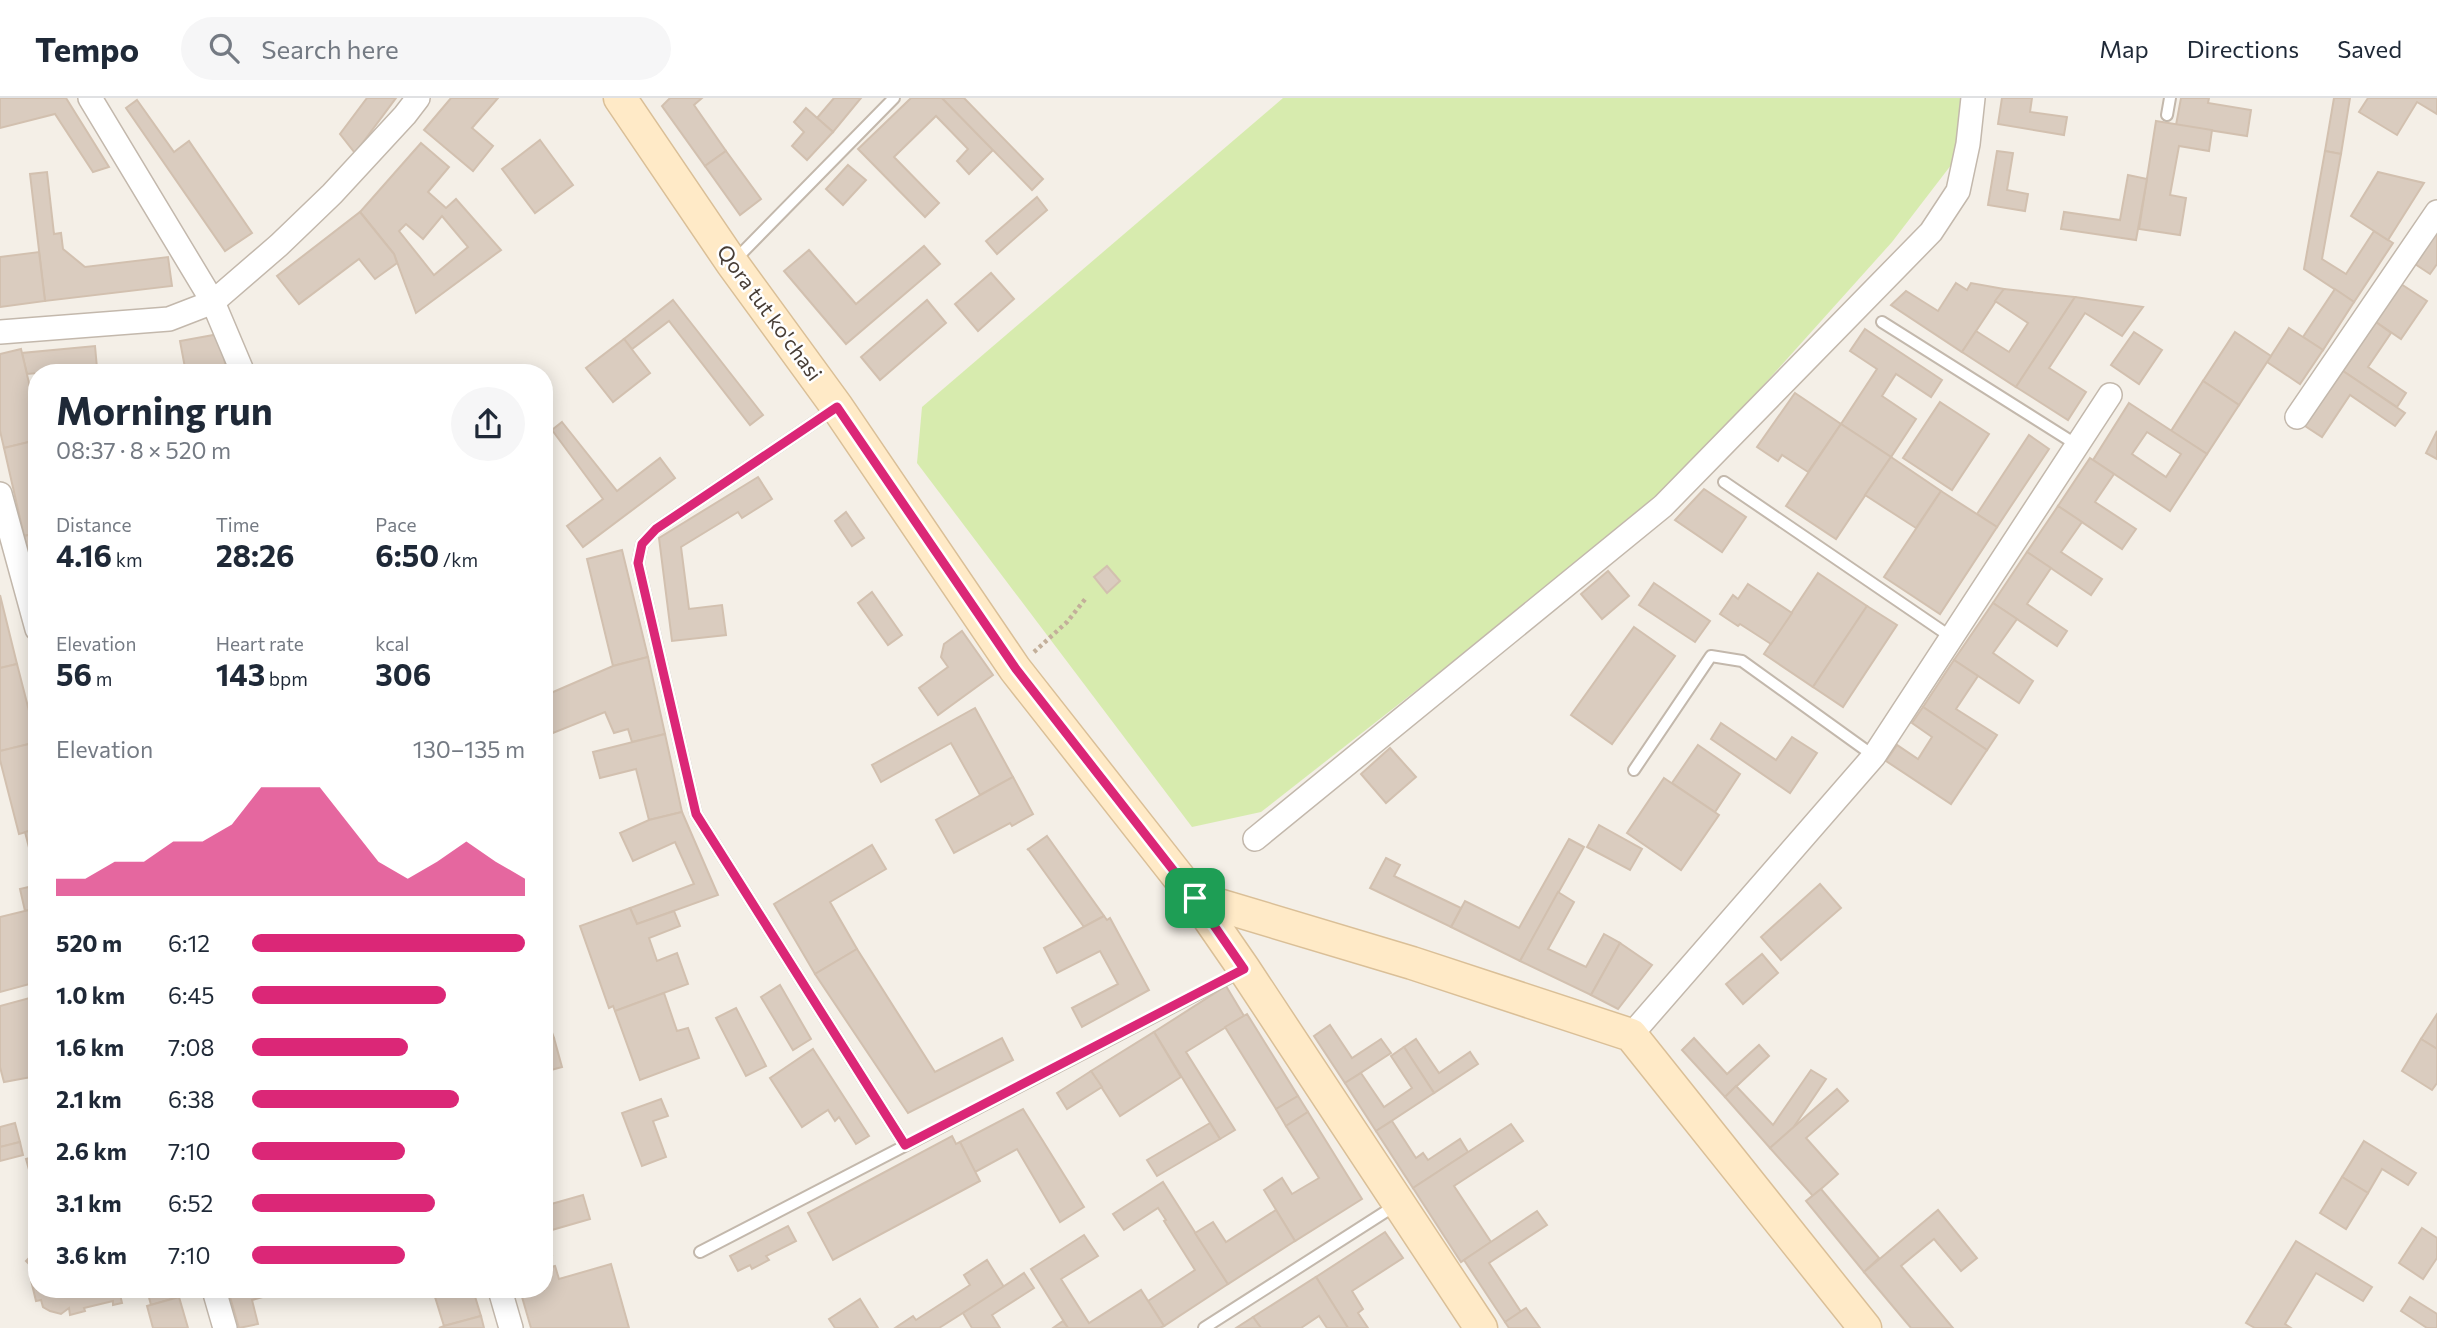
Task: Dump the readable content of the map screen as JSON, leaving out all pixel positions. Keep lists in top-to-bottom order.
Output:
{
  "streets": {
    "street": ["Qora tut ko'chasi"]
  },
  "page": {
    "header": "Tempo",
    "search": "Search here",
    "nav": ["Map", "Directions", "Saved"],
    "heading": ["Morning run", "08:37 · 8 × 520 m"],
    "stats": [
      ["Distance", "4.16 km"],
      ["Time", "28:26"],
      ["Pace", "6:50 /km"],
      ["Elevation", "56 m"],
      ["Heart rate", "143 bpm"],
      ["kcal", "306"]
    ],
    "chart": ["Elevation", "130–135 m"],
    "list": [
      {
        "name": "520 m",
        "note": "6:12"
      },
      {
        "name": "1.0 km",
        "note": "6:45"
      },
      {
        "name": "1.6 km",
        "note": "7:08"
      },
      {
        "name": "2.1 km",
        "note": "6:38"
      },
      {
        "name": "2.6 km",
        "note": "7:10"
      },
      {
        "name": "3.1 km",
        "note": "6:52"
      },
      {
        "name": "3.6 km",
        "note": "7:10"
      }
    ]
  }
}
